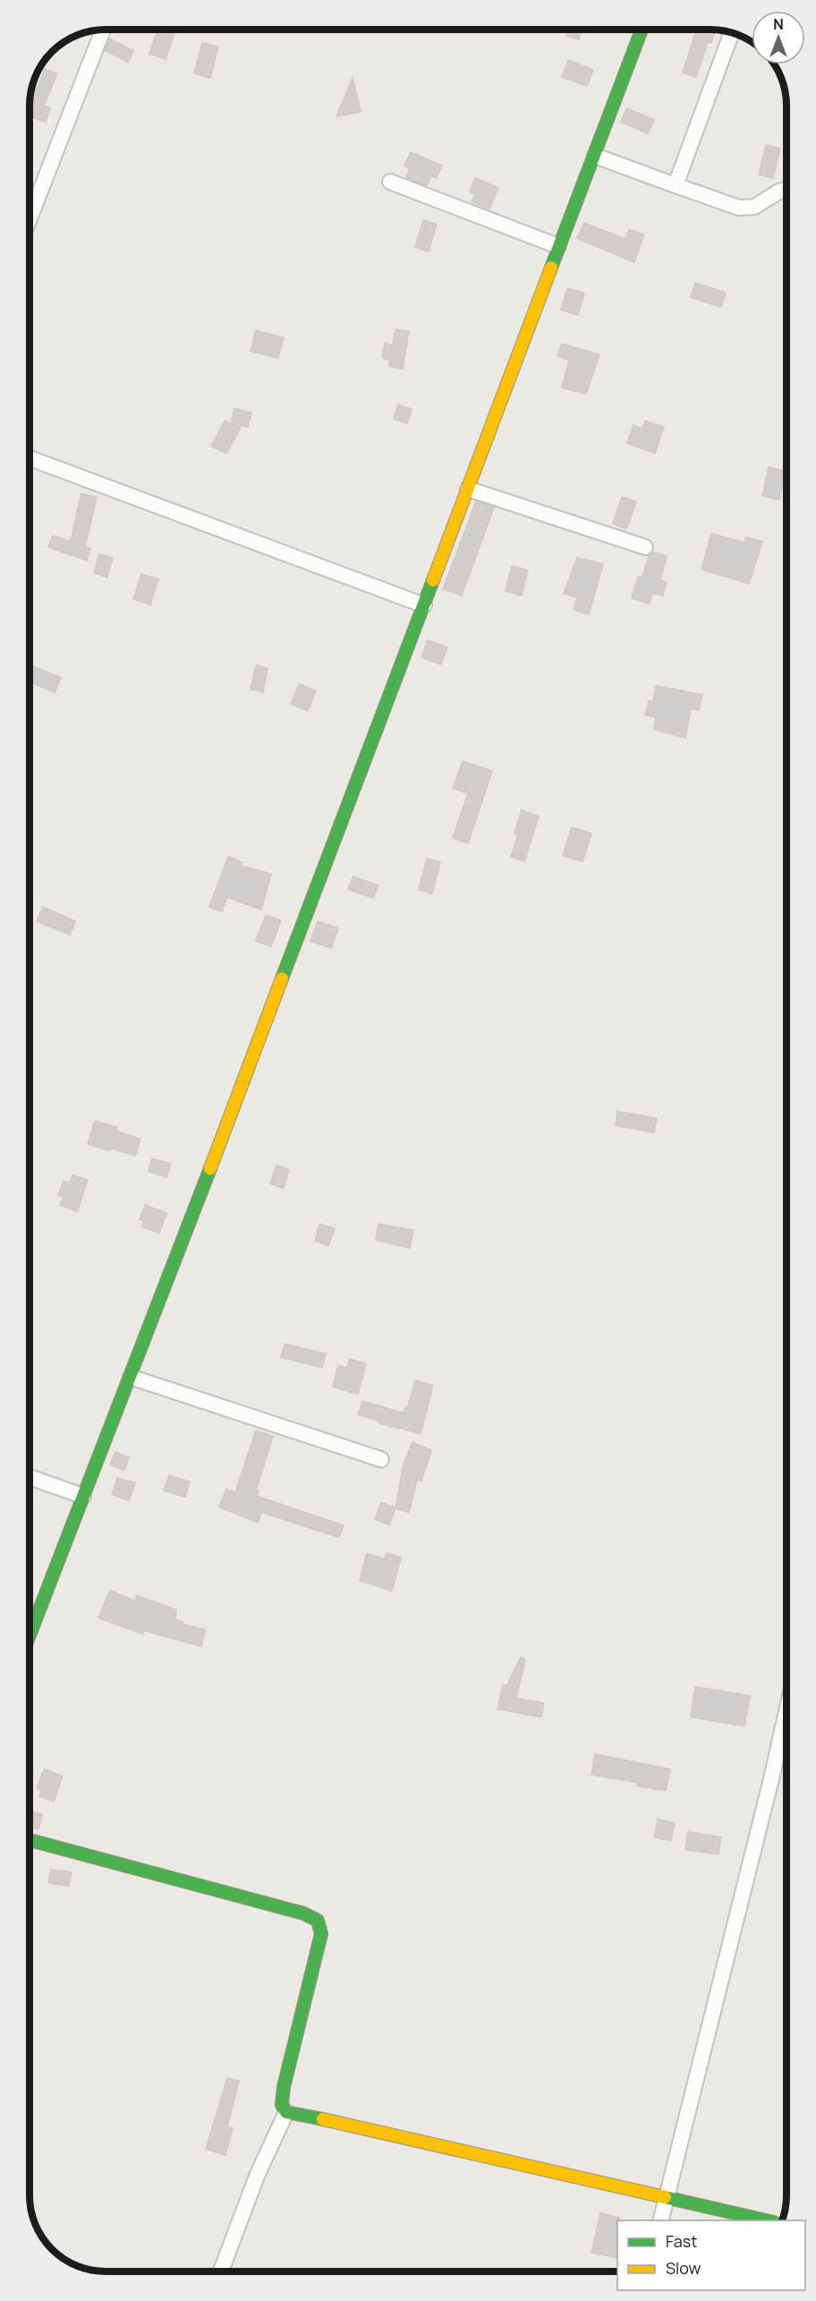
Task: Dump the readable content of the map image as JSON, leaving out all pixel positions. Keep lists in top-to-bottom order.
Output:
{
  "legend": ["Fast", "Slow"],
  "north": "top"
}
